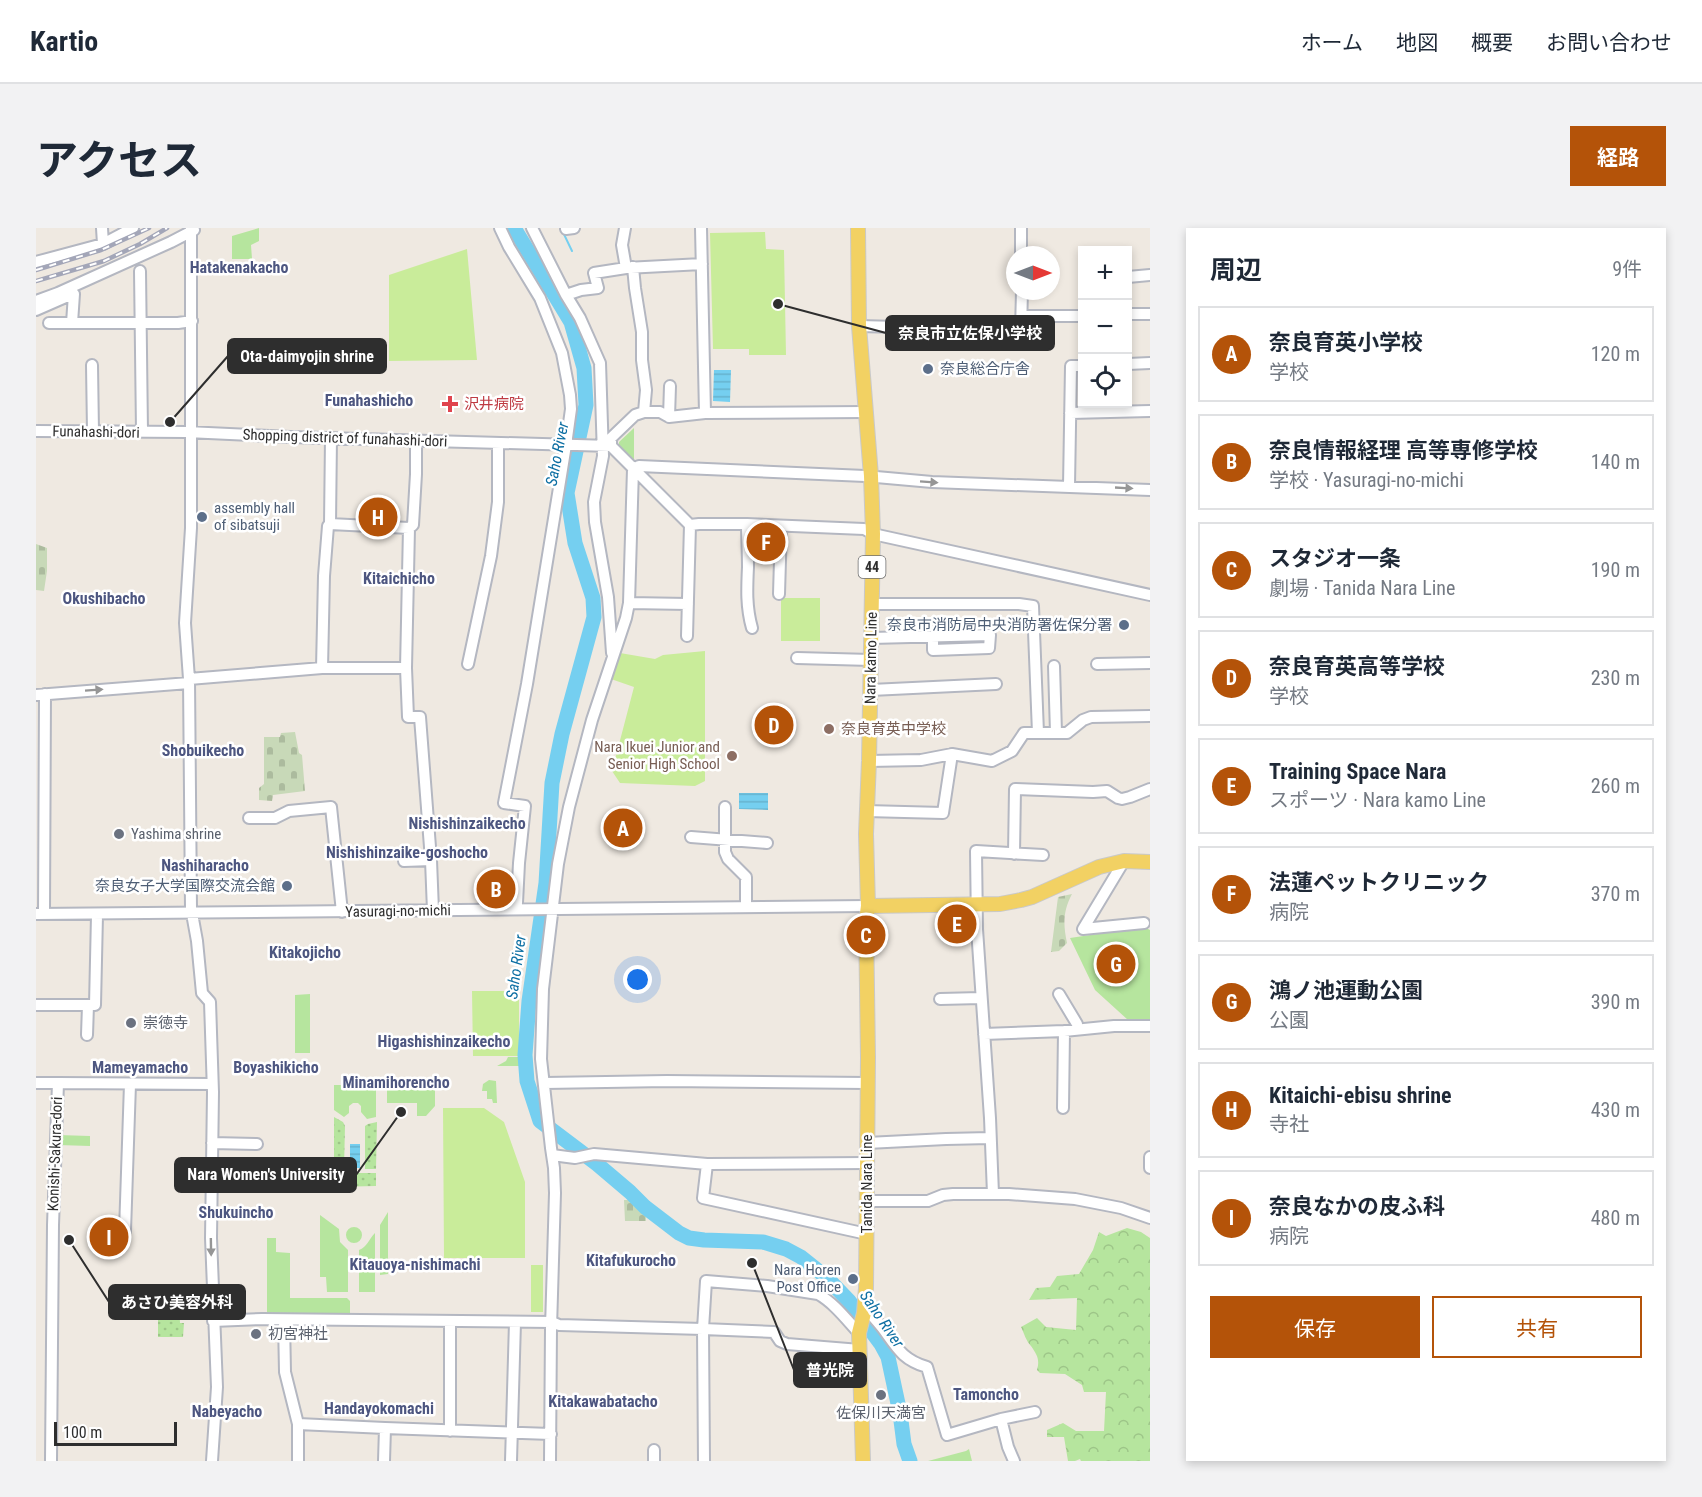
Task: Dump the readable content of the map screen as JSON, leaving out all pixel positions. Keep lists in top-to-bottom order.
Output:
{
  "streets": {
    "main road": ["44", "Nara kamo Line", "Tanida Nara Line"],
    "street": [
      "Funahashi-dori",
      "Shopping district of funahashi-dori",
      "Yasuragi-no-michi",
      "Konishi-Sakura-dori"
    ]
  },
  "crossings": [
    ["Funahashi-dori", "Shopping district of funahashi-dori"],
    ["Nara kamo Line", "Yasuragi-no-michi"],
    ["Nara kamo Line", "Tanida Nara Line"],
    ["Yasuragi-no-michi", "Tanida Nara Line"]
  ],
  "districts": [
    "Hatakenakacho",
    "Funahashicho",
    "Kitaichicho",
    "Okushibacho",
    "Shobuikecho",
    "Nishishinzaikecho",
    "Nishishinzaike-goshocho",
    "Nashiharacho",
    "Kitakojicho",
    "Higashishinzaikecho",
    "Mameyamacho",
    "Boyashikicho",
    "Minamihorencho",
    "Shukuincho",
    "Kitafukurocho",
    "Kitauoya-nishimachi",
    "Tamoncho",
    "Kitakawabatacho",
    "Handayokomachi",
    "Nabeyacho"
  ],
  "water": ["Saho River"],
  "places": {
    "other": [
      "奈良市立佐保小学校",
      "奈良総合庁舎",
      "Ota-daimyojin shrine",
      "assembly hall of sibatsuji",
      "奈良市消防局中央消防署佐保分署",
      "奈良育英中学校",
      "Nara Ikuei Junior and Senior High School",
      "Yashima shrine",
      "奈良女子大学国際交流会館",
      "崇徳寺",
      "Nara Women's University",
      "あさひ美容外科",
      "普光院",
      "Nara Horen Post Office",
      "初宮神社",
      "佐保川天満宮"
    ],
    "health": ["沢井病院"]
  },
  "scale_bar": "100 m",
  "north": "right",
  "page": {
    "header": "Kartio",
    "nav": [
      "ホーム",
      "地図",
      "概要",
      "お問い合わせ"
    ],
    "title": "アクセス",
    "buttons": [
      "経路",
      ["保存", "共有"]
    ],
    "heading": ["周辺", "9件"],
    "map_buttons": ["+", "−"],
    "list": [
      {
        "mark": "A",
        "name": "奈良育英小学校",
        "note": "学校",
        "value": "120 m"
      },
      {
        "mark": "B",
        "name": "奈良情報経理 高等専修学校",
        "note": "学校 · Yasuragi-no-michi",
        "value": "140 m"
      },
      {
        "mark": "C",
        "name": "スタジオ一条",
        "note": "劇場 · Tanida Nara Line",
        "value": "190 m"
      },
      {
        "mark": "D",
        "name": "奈良育英高等学校",
        "note": "学校",
        "value": "230 m"
      },
      {
        "mark": "E",
        "name": "Training Space Nara",
        "note": "スポーツ · Nara kamo Line",
        "value": "260 m"
      },
      {
        "mark": "F",
        "name": "法蓮ペットクリニック",
        "note": "病院",
        "value": "370 m"
      },
      {
        "mark": "G",
        "name": "鴻ノ池運動公園",
        "note": "公園",
        "value": "390 m"
      },
      {
        "mark": "H",
        "name": "Kitaichi-ebisu shrine",
        "note": "寺社",
        "value": "430 m"
      },
      {
        "mark": "I",
        "name": "奈良なかの皮ふ科",
        "note": "病院",
        "value": "480 m"
      }
    ],
    "pins": [
      "H",
      "F",
      "D",
      "A",
      "B",
      "E",
      "C",
      "G",
      "I"
    ],
    "scale": "100 m"
  }
}
